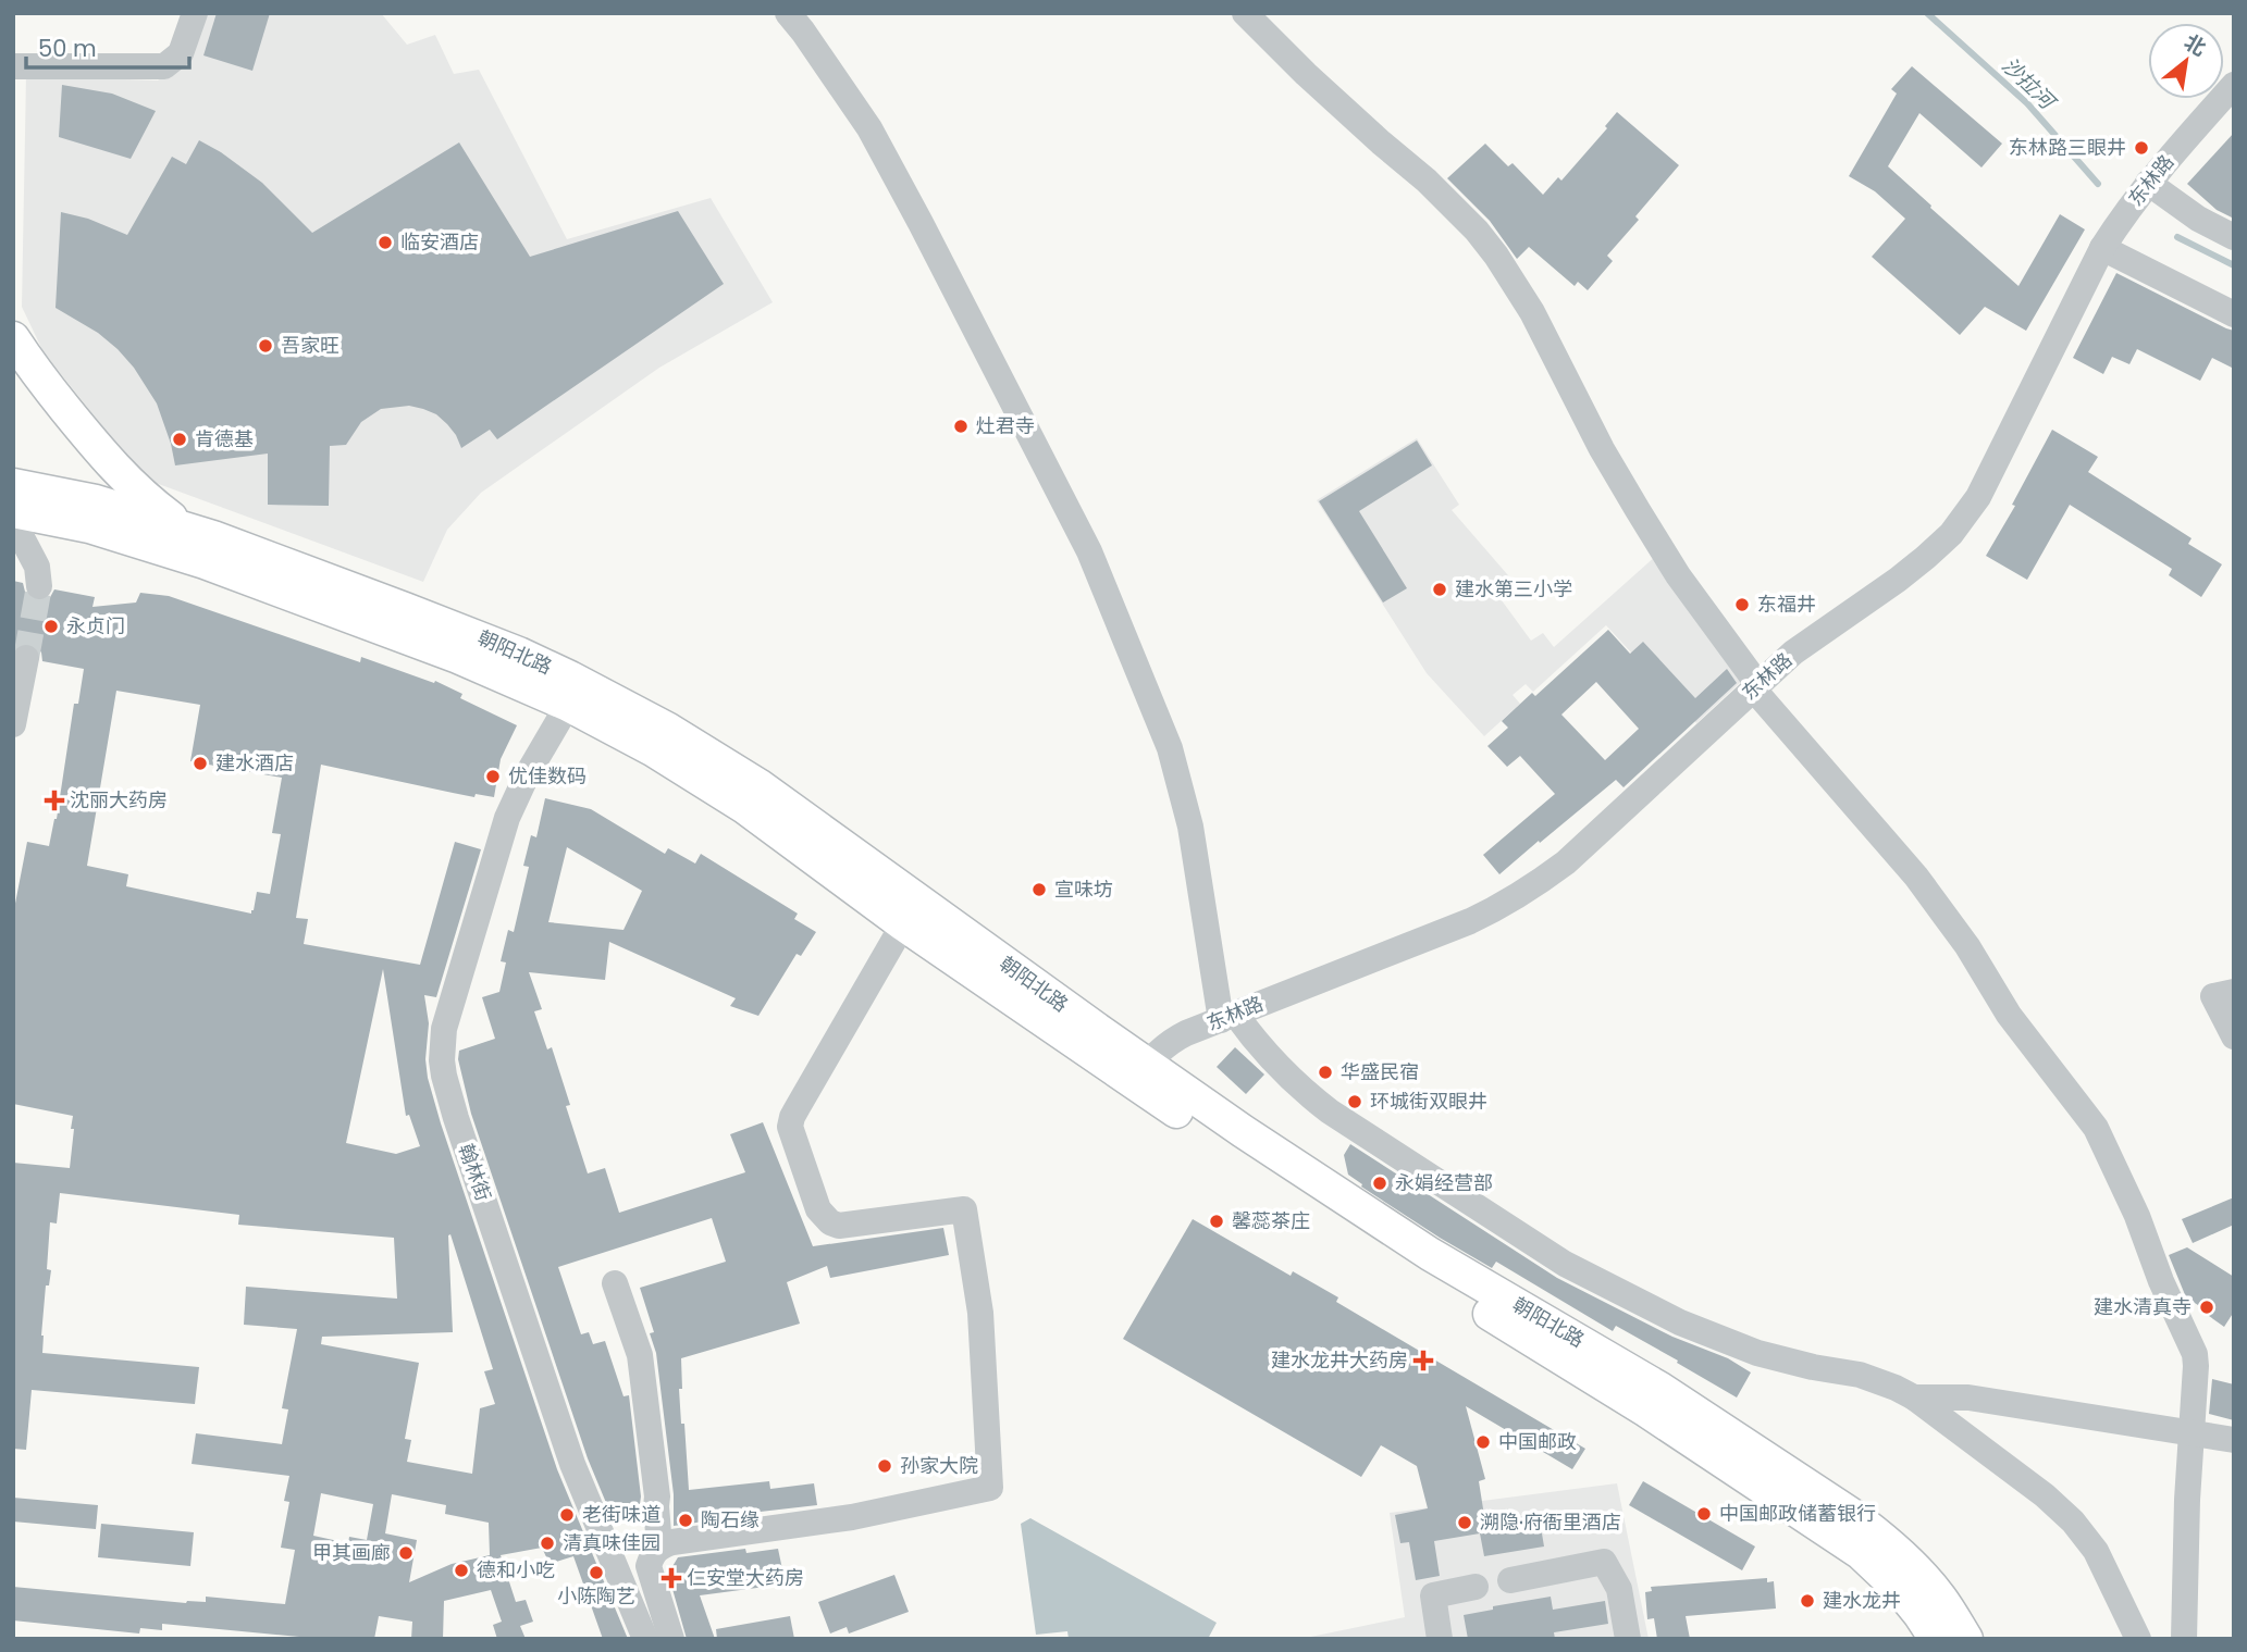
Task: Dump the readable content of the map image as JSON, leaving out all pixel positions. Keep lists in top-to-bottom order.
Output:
{
  "streets": {
    "main road": ["朝阳北路"],
    "street": ["东林路", "翰林街"]
  },
  "crossings": [
    ["东林路", "朝阳北路"],
    ["朝阳北路", "翰林街"]
  ],
  "water": ["沙拉河"],
  "places": {
    "other": [
      "东林路三眼井",
      "临安酒店",
      "吾家旺",
      "灶君寺",
      "肯德基",
      "建水第三小学",
      "东福井",
      "永贞门",
      "建水酒店",
      "优佳数码",
      "宣味坊",
      "华盛民宿",
      "环城街双眼井",
      "永娟经营部",
      "馨蕊茶庄",
      "建水清真寺",
      "中国邮政",
      "孙家大院",
      "中国邮政储蓄银行",
      "老街味道",
      "陶石缘",
      "溯隐·府衙里酒店",
      "清真味佳园",
      "甲其画廊",
      "德和小吃",
      "小陈陶艺",
      "建水龙井"
    ],
    "health": ["沈丽大药房", "建水龙井大药房", "仁安堂大药房"]
  },
  "scale_bar": "50 m",
  "north": "top right"
}
